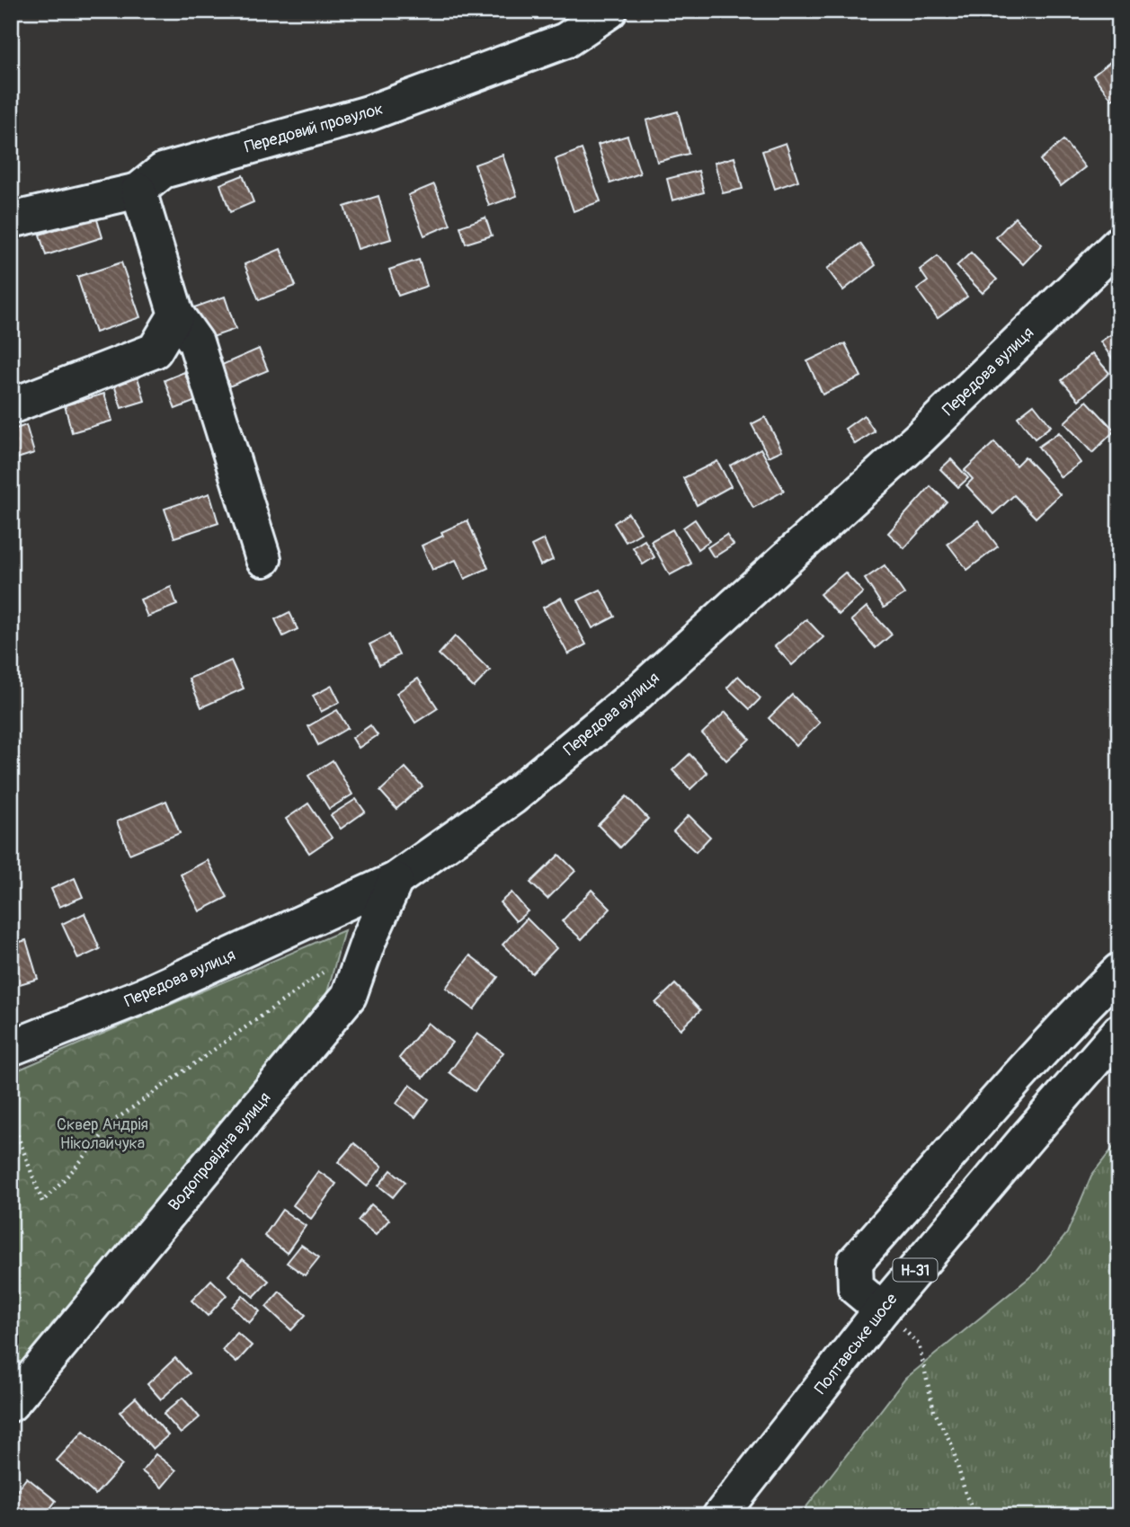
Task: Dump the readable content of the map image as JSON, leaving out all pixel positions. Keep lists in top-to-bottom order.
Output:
{
  "streets": {
    "street": [
      "Передовий провулок",
      "Передова вулиця",
      "Водопровідна вулиця",
      "Н-31",
      "Полтавське шосе"
    ]
  },
  "crossings": [
    ["Передова вулиця", "Водопровідна вулиця"]
  ],
  "parks": ["Сквер Андрія Ніколайчука"]
}
